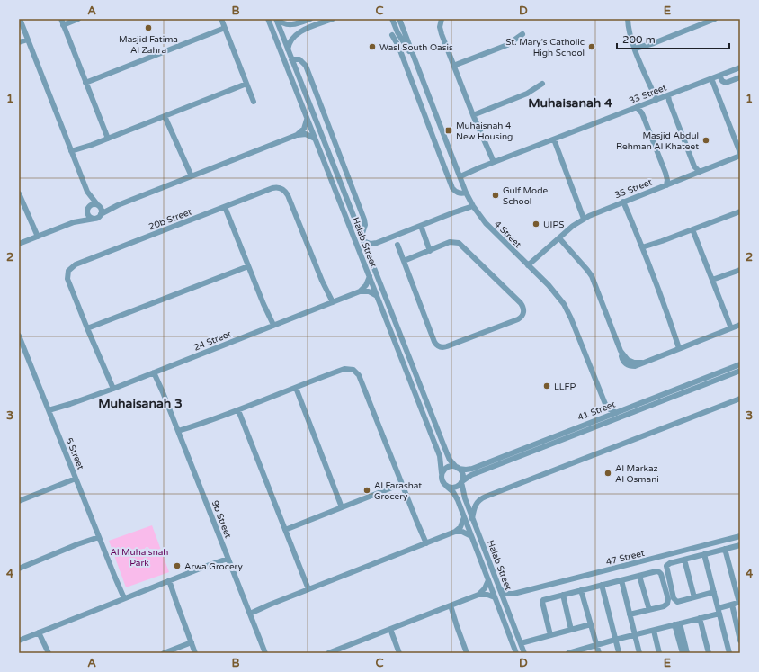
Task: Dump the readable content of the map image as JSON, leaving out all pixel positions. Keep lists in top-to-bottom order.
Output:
{
  "streets": {
    "street": [
      "33 Street",
      "35 Street",
      "20b Street",
      "4 Street",
      "Halab Street",
      "24 Street",
      "41 Street",
      "5 Street",
      "9b Street",
      "47 Street"
    ]
  },
  "crossings": [
    ["33 Street", "4 Street"],
    ["35 Street", "4 Street"],
    ["20b Street", "24 Street"],
    ["4 Street", "41 Street"],
    ["Halab Street", "41 Street"],
    ["24 Street", "5 Street"],
    ["24 Street", "9b Street"]
  ],
  "districts": ["Muhaisanah 4", "Muhaisanah 3"],
  "parks": ["Al Muhaisnah Park"],
  "places": {
    "other": [
      "Masjid Fatima Al Zahra",
      "Wasl South Oasis",
      "St. Mary's Catholic High School",
      "Masjid Abdul Rehman Al Khateet",
      "Gulf Model School",
      "UIPS",
      "LLFP",
      "Al Markaz Al Osmani",
      "Al Farashat Grocery",
      "Arwa Grocery"
    ],
    "transit": ["Muhaisnah 4 New Housing"]
  },
  "scale_bar": "200 m",
  "grid": {
    "columns": [
      "A",
      "B",
      "C",
      "D",
      "E"
    ],
    "rows": [
      "1",
      "2",
      "3",
      "4"
    ]
  }
}
